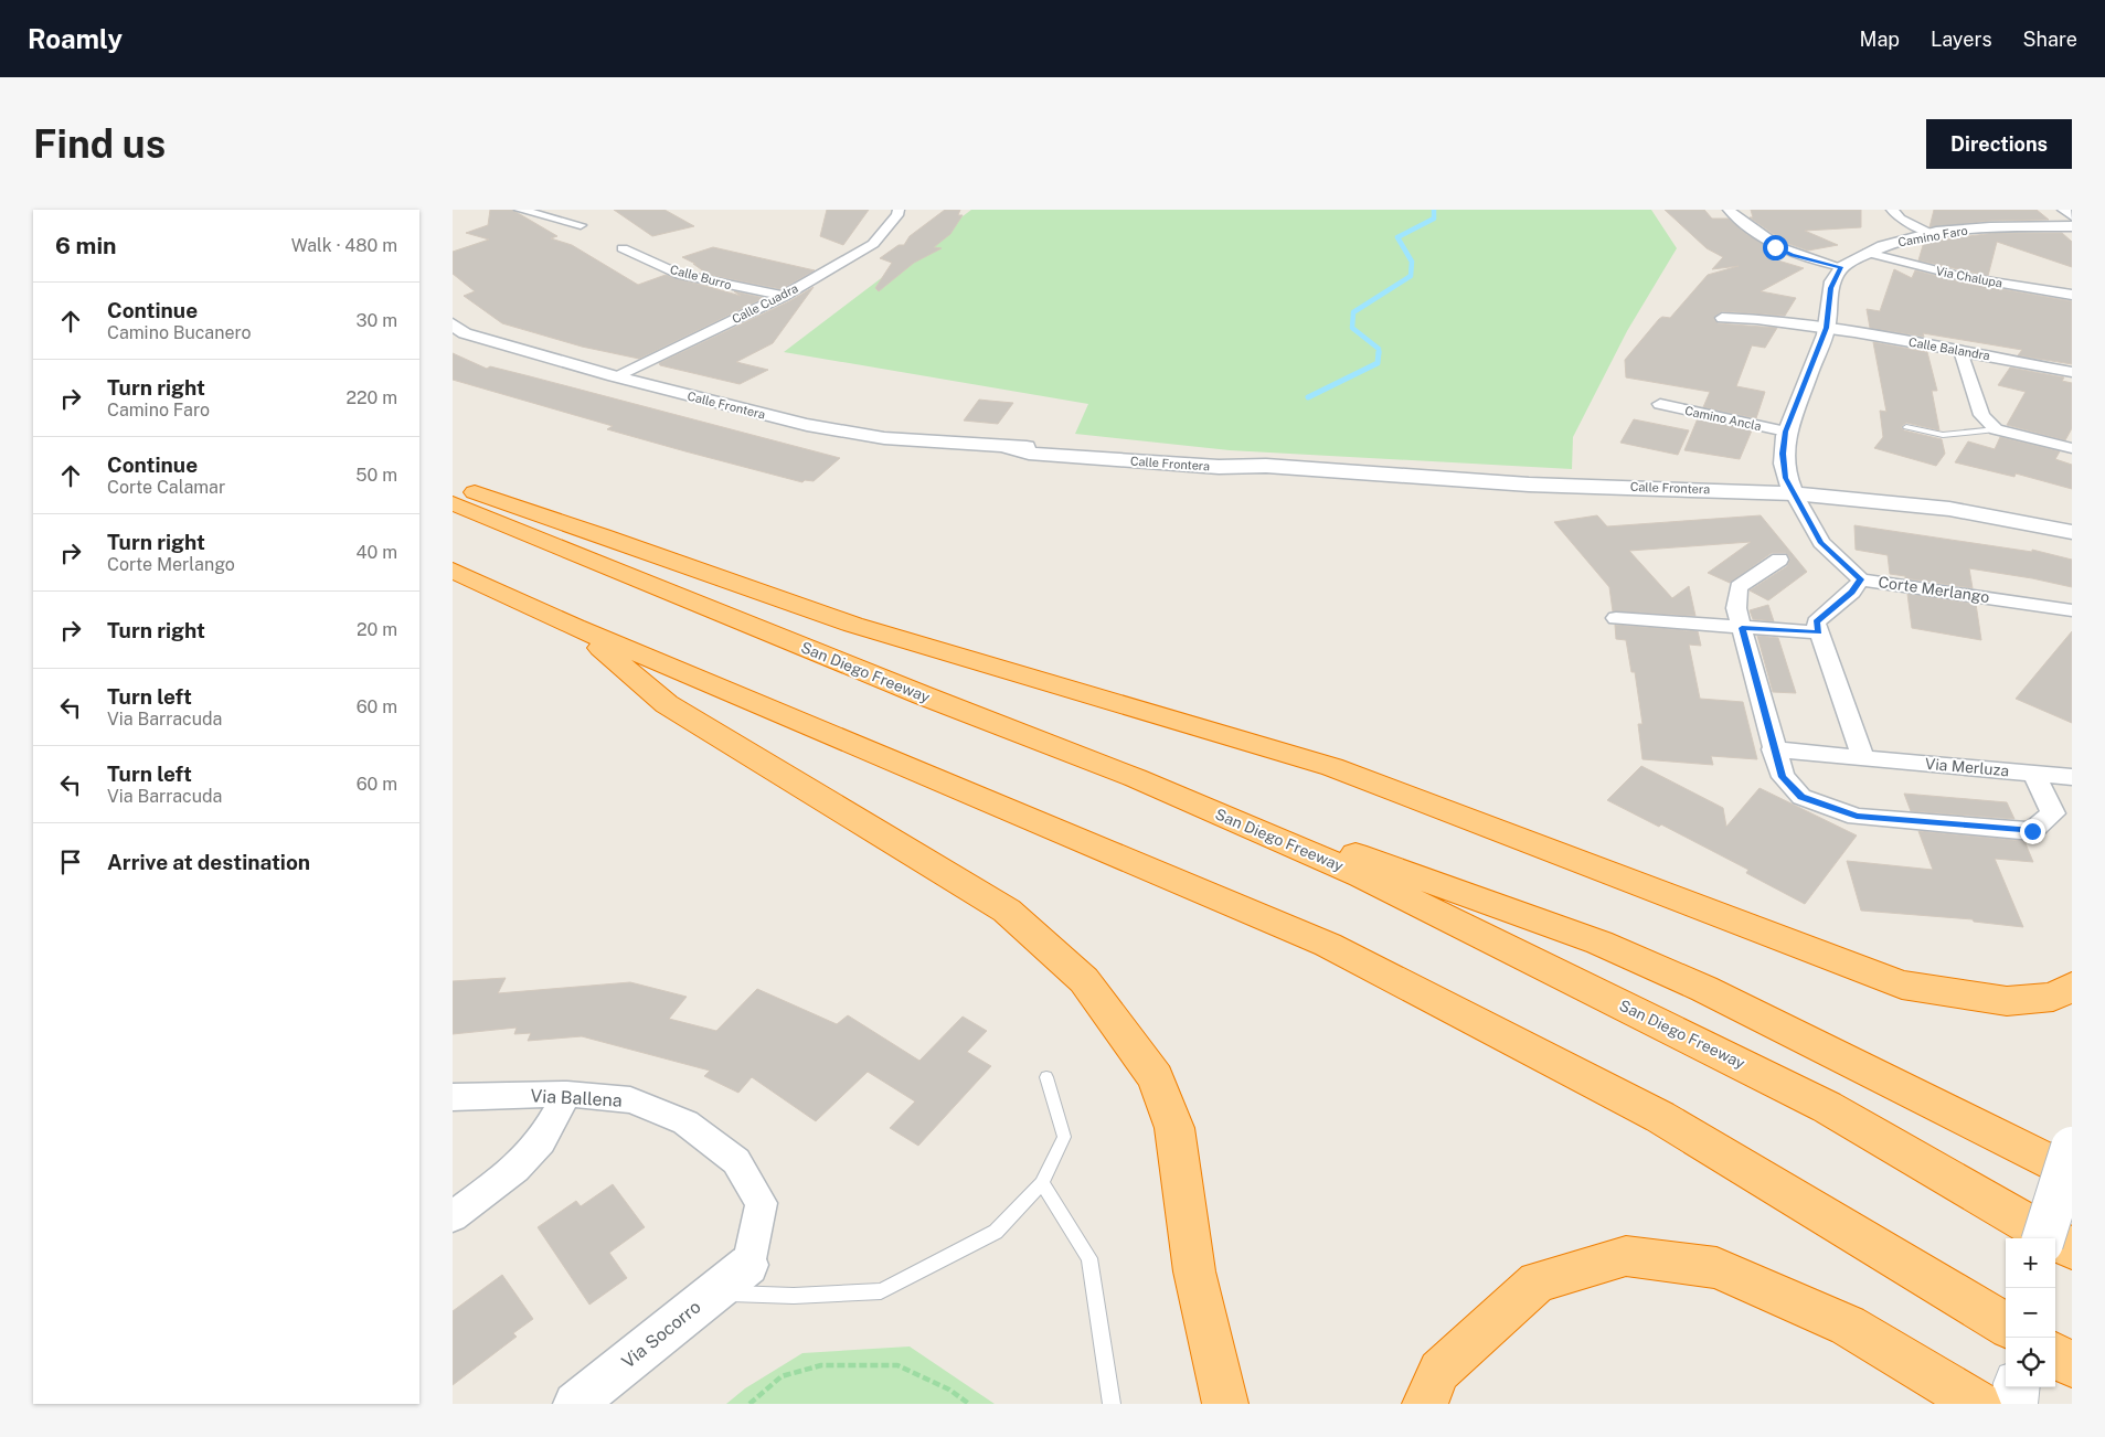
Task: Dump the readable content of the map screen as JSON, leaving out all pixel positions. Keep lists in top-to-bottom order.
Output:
{
  "streets": {
    "highway": ["San Diego Freeway"],
    "street": [
      "Camino Faro",
      "Calle Burro",
      "Via Chalupa",
      "Calle Cuadra",
      "Calle Balandra",
      "Calle Frontera",
      "Camino Ancla",
      "Corte Merlango",
      "Via Merluza",
      "Via Ballena",
      "Via Socorro"
    ]
  },
  "crossings": [
    ["Camino Faro", "Via Chalupa"],
    ["Calle Burro", "Calle Cuadra"],
    ["Calle Cuadra", "Calle Frontera"],
    ["Via Ballena", "Via Socorro"]
  ],
  "page": {
    "header": "Roamly",
    "nav": ["Map", "Layers", "Share"],
    "buttons": "Directions",
    "title": "Find us",
    "heading": ["6 min", "Walk · 480 m"],
    "list": [
      ["Continue", "Camino Bucanero", "30 m"],
      ["Turn right", "Camino Faro", "220 m"],
      ["Continue", "Corte Calamar", "50 m"],
      ["Turn right", "Corte Merlango", "40 m"],
      ["Turn right", "20 m"],
      ["Turn left", "Via Barracuda", "60 m"],
      ["Turn left", "Via Barracuda", "60 m"],
      "Arrive at destination"
    ],
    "map_buttons": ["+", "−"]
  }
}
